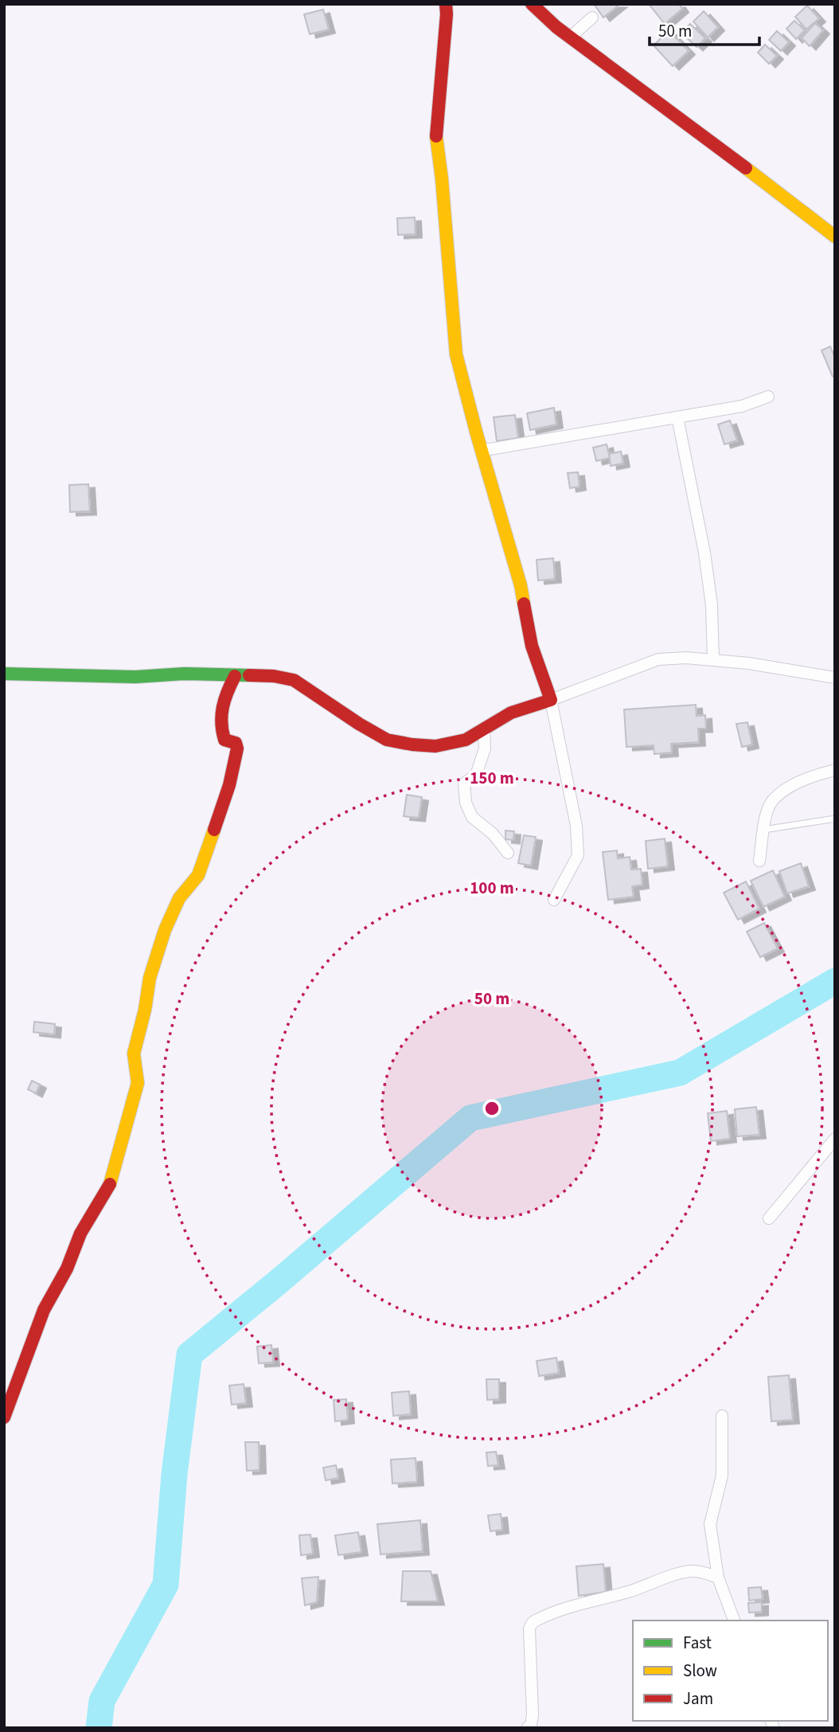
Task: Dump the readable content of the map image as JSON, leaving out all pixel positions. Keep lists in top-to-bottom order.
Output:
{
  "legend": ["Fast", "Slow", "Jam"],
  "scale_bar": "50 m",
  "rings": ["150 m", "100 m", "50 m"]
}
